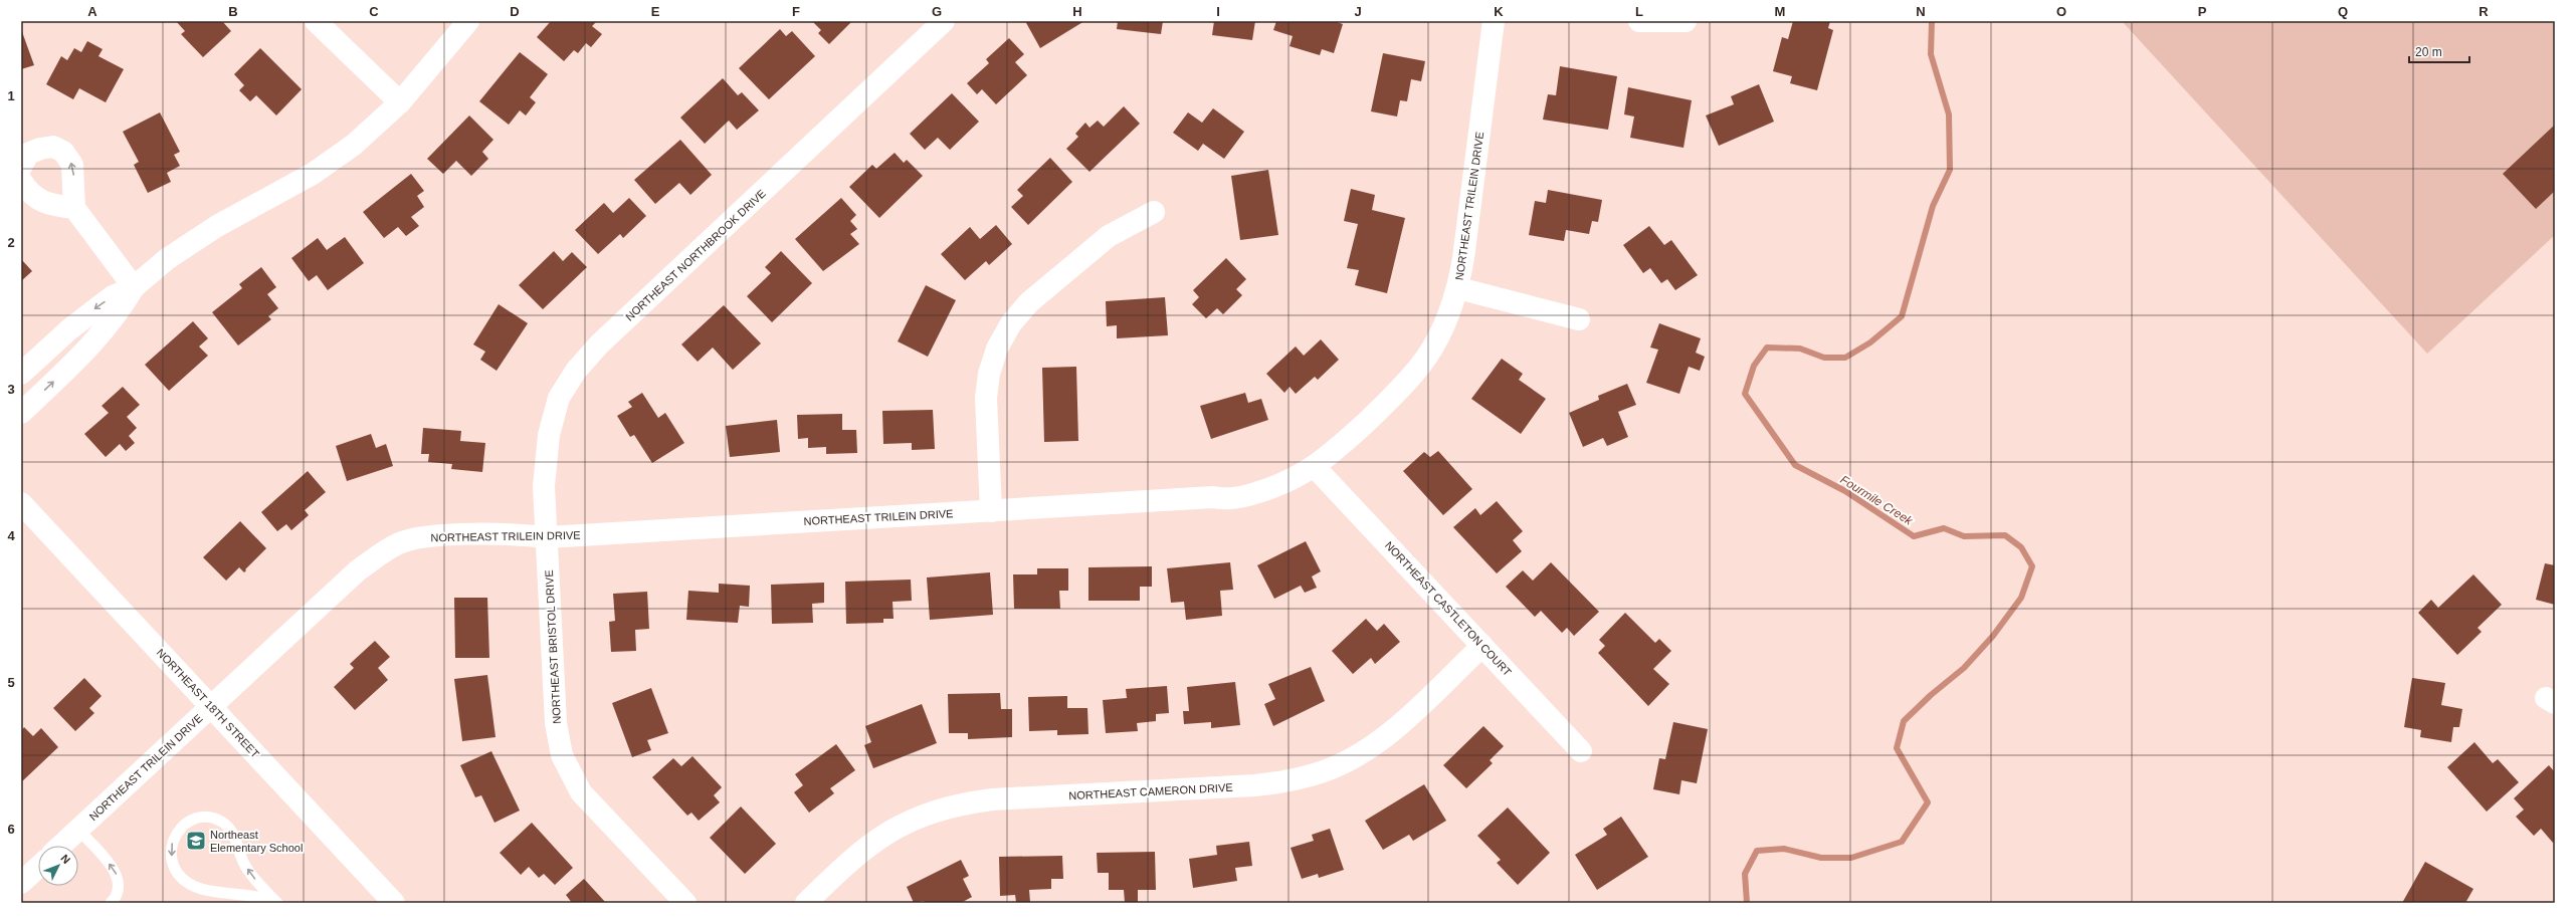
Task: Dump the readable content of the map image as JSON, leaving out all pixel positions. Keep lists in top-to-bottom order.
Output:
{
  "streets": {
    "street": [
      "NORTHEAST TRILEIN DRIVE",
      "NORTHEAST NORTHBROOK DRIVE",
      "NORTHEAST CASTLETON COURT",
      "NORTHEAST BRISTOL DRIVE",
      "NORTHEAST 18TH STREET",
      "NORTHEAST CAMERON DRIVE"
    ]
  },
  "crossings": [
    ["NORTHEAST TRILEIN DRIVE", "NORTHEAST NORTHBROOK DRIVE"],
    ["NORTHEAST TRILEIN DRIVE", "NORTHEAST CASTLETON COURT"],
    ["NORTHEAST TRILEIN DRIVE", "NORTHEAST BRISTOL DRIVE"],
    ["NORTHEAST TRILEIN DRIVE", "NORTHEAST 18TH STREET"],
    ["NORTHEAST NORTHBROOK DRIVE", "NORTHEAST BRISTOL DRIVE"],
    ["NORTHEAST CASTLETON COURT", "NORTHEAST CAMERON DRIVE"]
  ],
  "water": ["Fourmile Creek"],
  "places": {
    "school or university": ["Northeast Elementary School"]
  },
  "scale_bar": "20 m",
  "north": "top right",
  "grid": {
    "columns": [
      "A",
      "B",
      "C",
      "D",
      "E",
      "F",
      "G",
      "H",
      "I",
      "J",
      "K",
      "L",
      "M",
      "N",
      "O",
      "P",
      "Q",
      "R"
    ],
    "rows": [
      "1",
      "2",
      "3",
      "4",
      "5",
      "6"
    ]
  }
}
